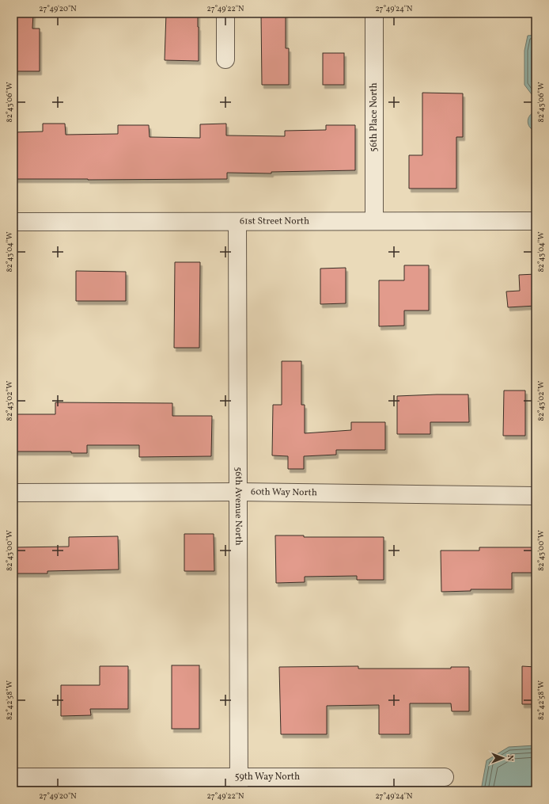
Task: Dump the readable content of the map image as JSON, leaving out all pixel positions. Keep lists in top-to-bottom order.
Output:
{
  "streets": {
    "street": [
      "56th Place North",
      "61st Street North",
      "60th Way North",
      "56th Avenue North",
      "59th Way North"
    ]
  },
  "crossings": [
    ["56th Place North", "61st Street North"],
    ["61st Street North", "56th Avenue North"],
    ["60th Way North", "56th Avenue North"],
    ["56th Avenue North", "59th Way North"]
  ],
  "north": "right",
  "coordinates": [
    "27°49'20\"N",
    "27°49'22\"N",
    "27°49'24\"N",
    "82°43'06\"W",
    "82°43'04\"W",
    "82°43'02\"W",
    "82°43'00\"W",
    "82°42'58\"W"
  ]
}
